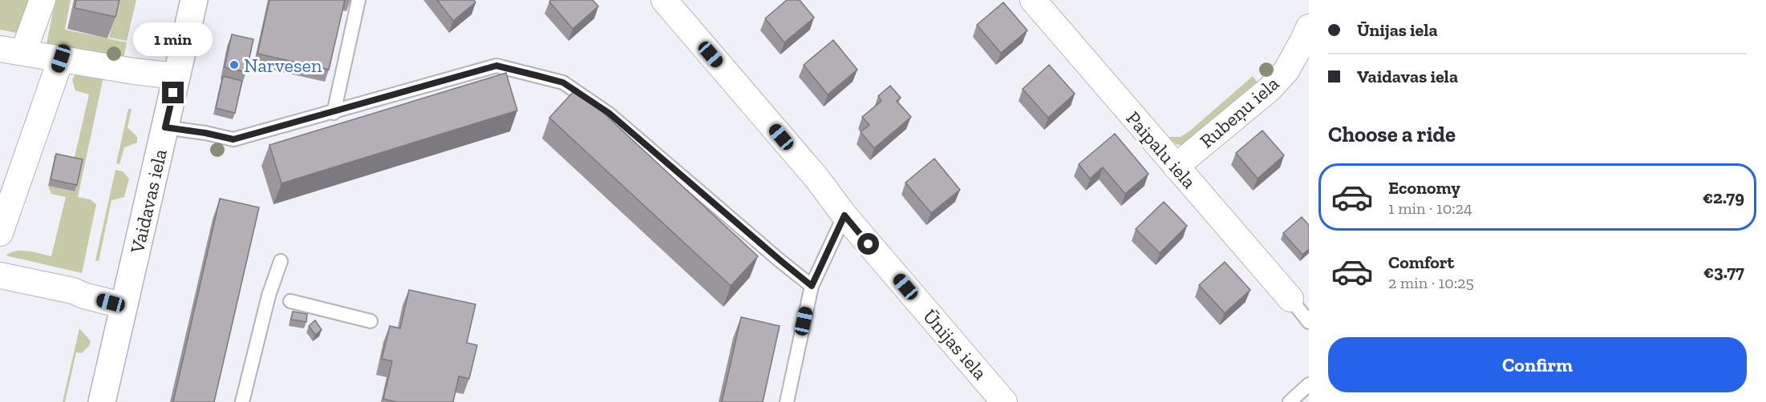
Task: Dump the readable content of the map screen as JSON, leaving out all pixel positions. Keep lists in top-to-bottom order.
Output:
{
  "streets": {
    "main road": ["Vaidavas iela"],
    "street": ["Rubeņu iela", "Paipalu iela", "Ūnijas iela"]
  },
  "crossings": [
    ["Rubeņu iela", "Paipalu iela"]
  ],
  "places": ["Narvesen"],
  "page": {
    "banner": ["Ūnijas iela", "Vaidavas iela"],
    "bubble": "1 min",
    "heading": "Choose a ride",
    "list": [
      {
        "name": "Economy",
        "note": "1 min · 10:24",
        "value": "€2.79"
      },
      {
        "name": "Comfort",
        "note": "2 min · 10:25",
        "value": "€3.77"
      }
    ],
    "buttons": "Confirm"
  }
}
